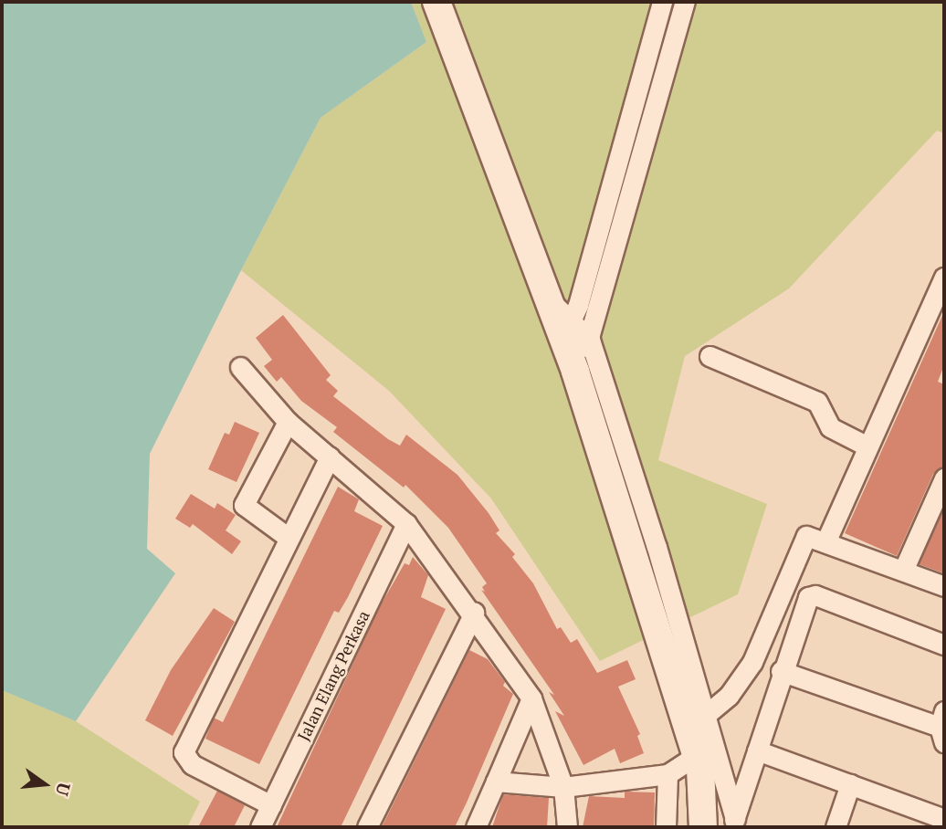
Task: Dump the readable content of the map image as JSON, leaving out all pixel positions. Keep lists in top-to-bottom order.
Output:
{
  "streets": {
    "street": ["Jalan Elang Perkasa"]
  },
  "north": "right"
}
